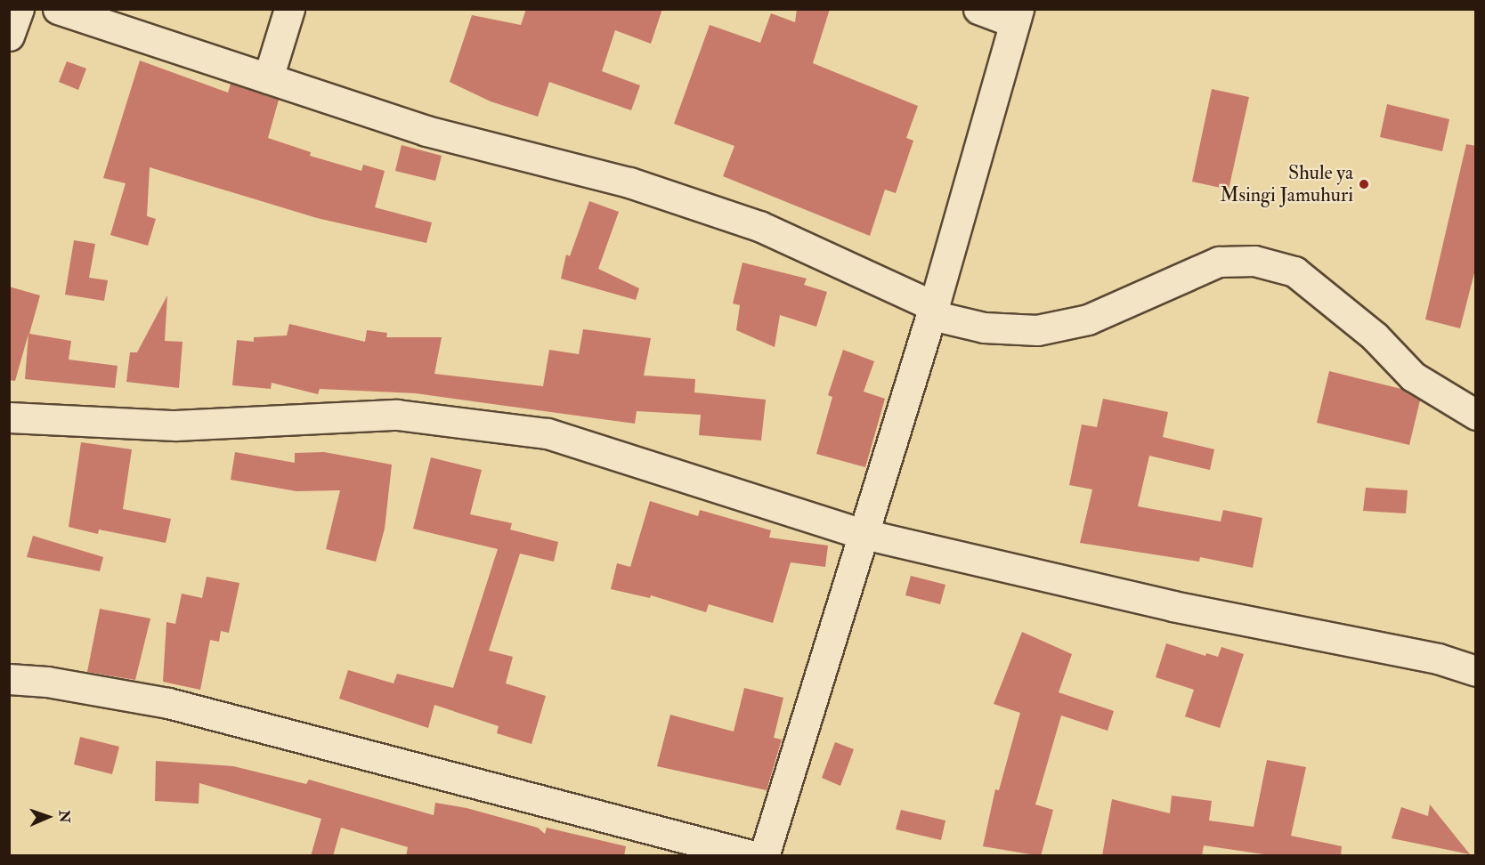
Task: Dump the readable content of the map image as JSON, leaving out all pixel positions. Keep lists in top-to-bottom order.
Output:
{
  "places": ["Shule ya Msingi Jamuhuri"],
  "north": "right"
}
